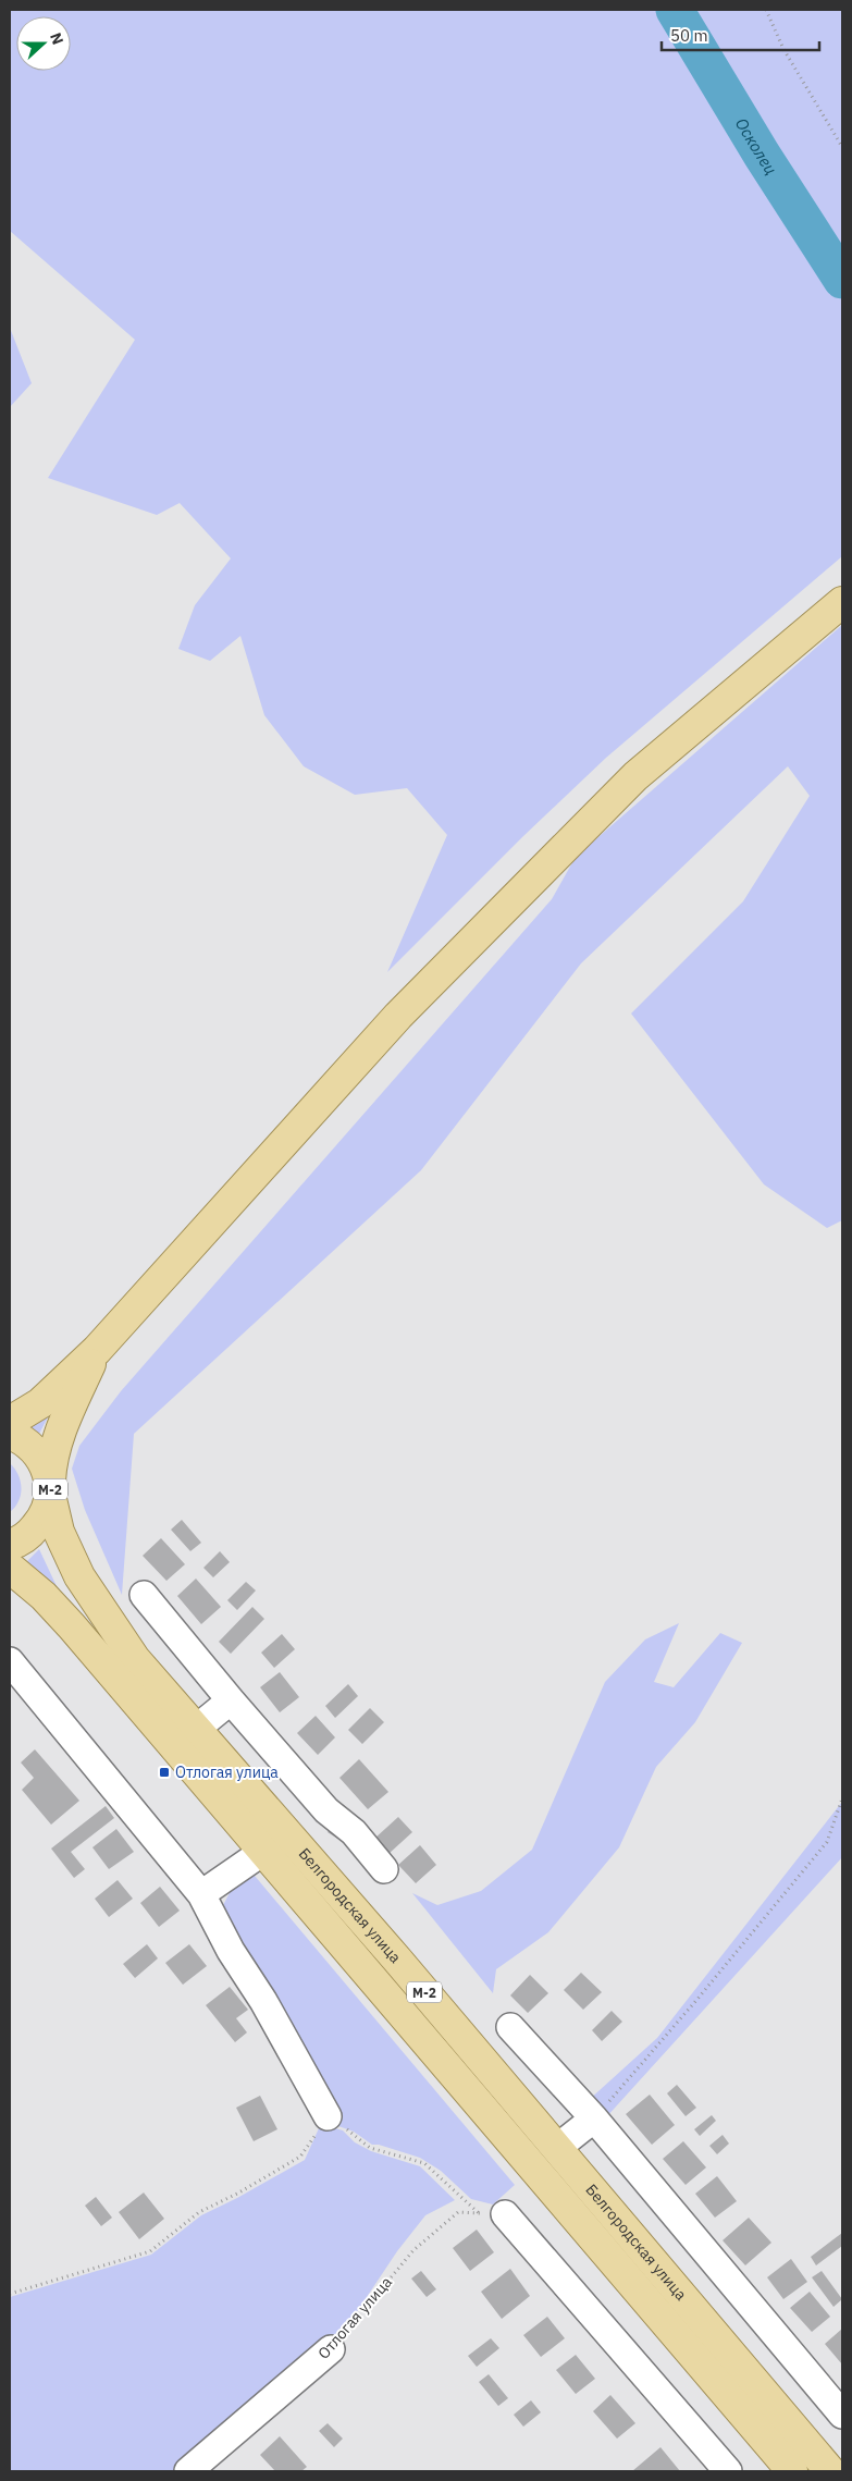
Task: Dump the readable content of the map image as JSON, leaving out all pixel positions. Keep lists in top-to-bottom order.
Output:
{
  "streets": {
    "main road": ["М-2", "Белгородская улица"],
    "lane": ["Отлогая улица"]
  },
  "crossings": [
    ["М-2", "Белгородская улица"]
  ],
  "water": ["Осколец"],
  "places": {
    "transit": ["Отлогая улица"]
  },
  "scale_bar": "50 m",
  "north": "right"
}
